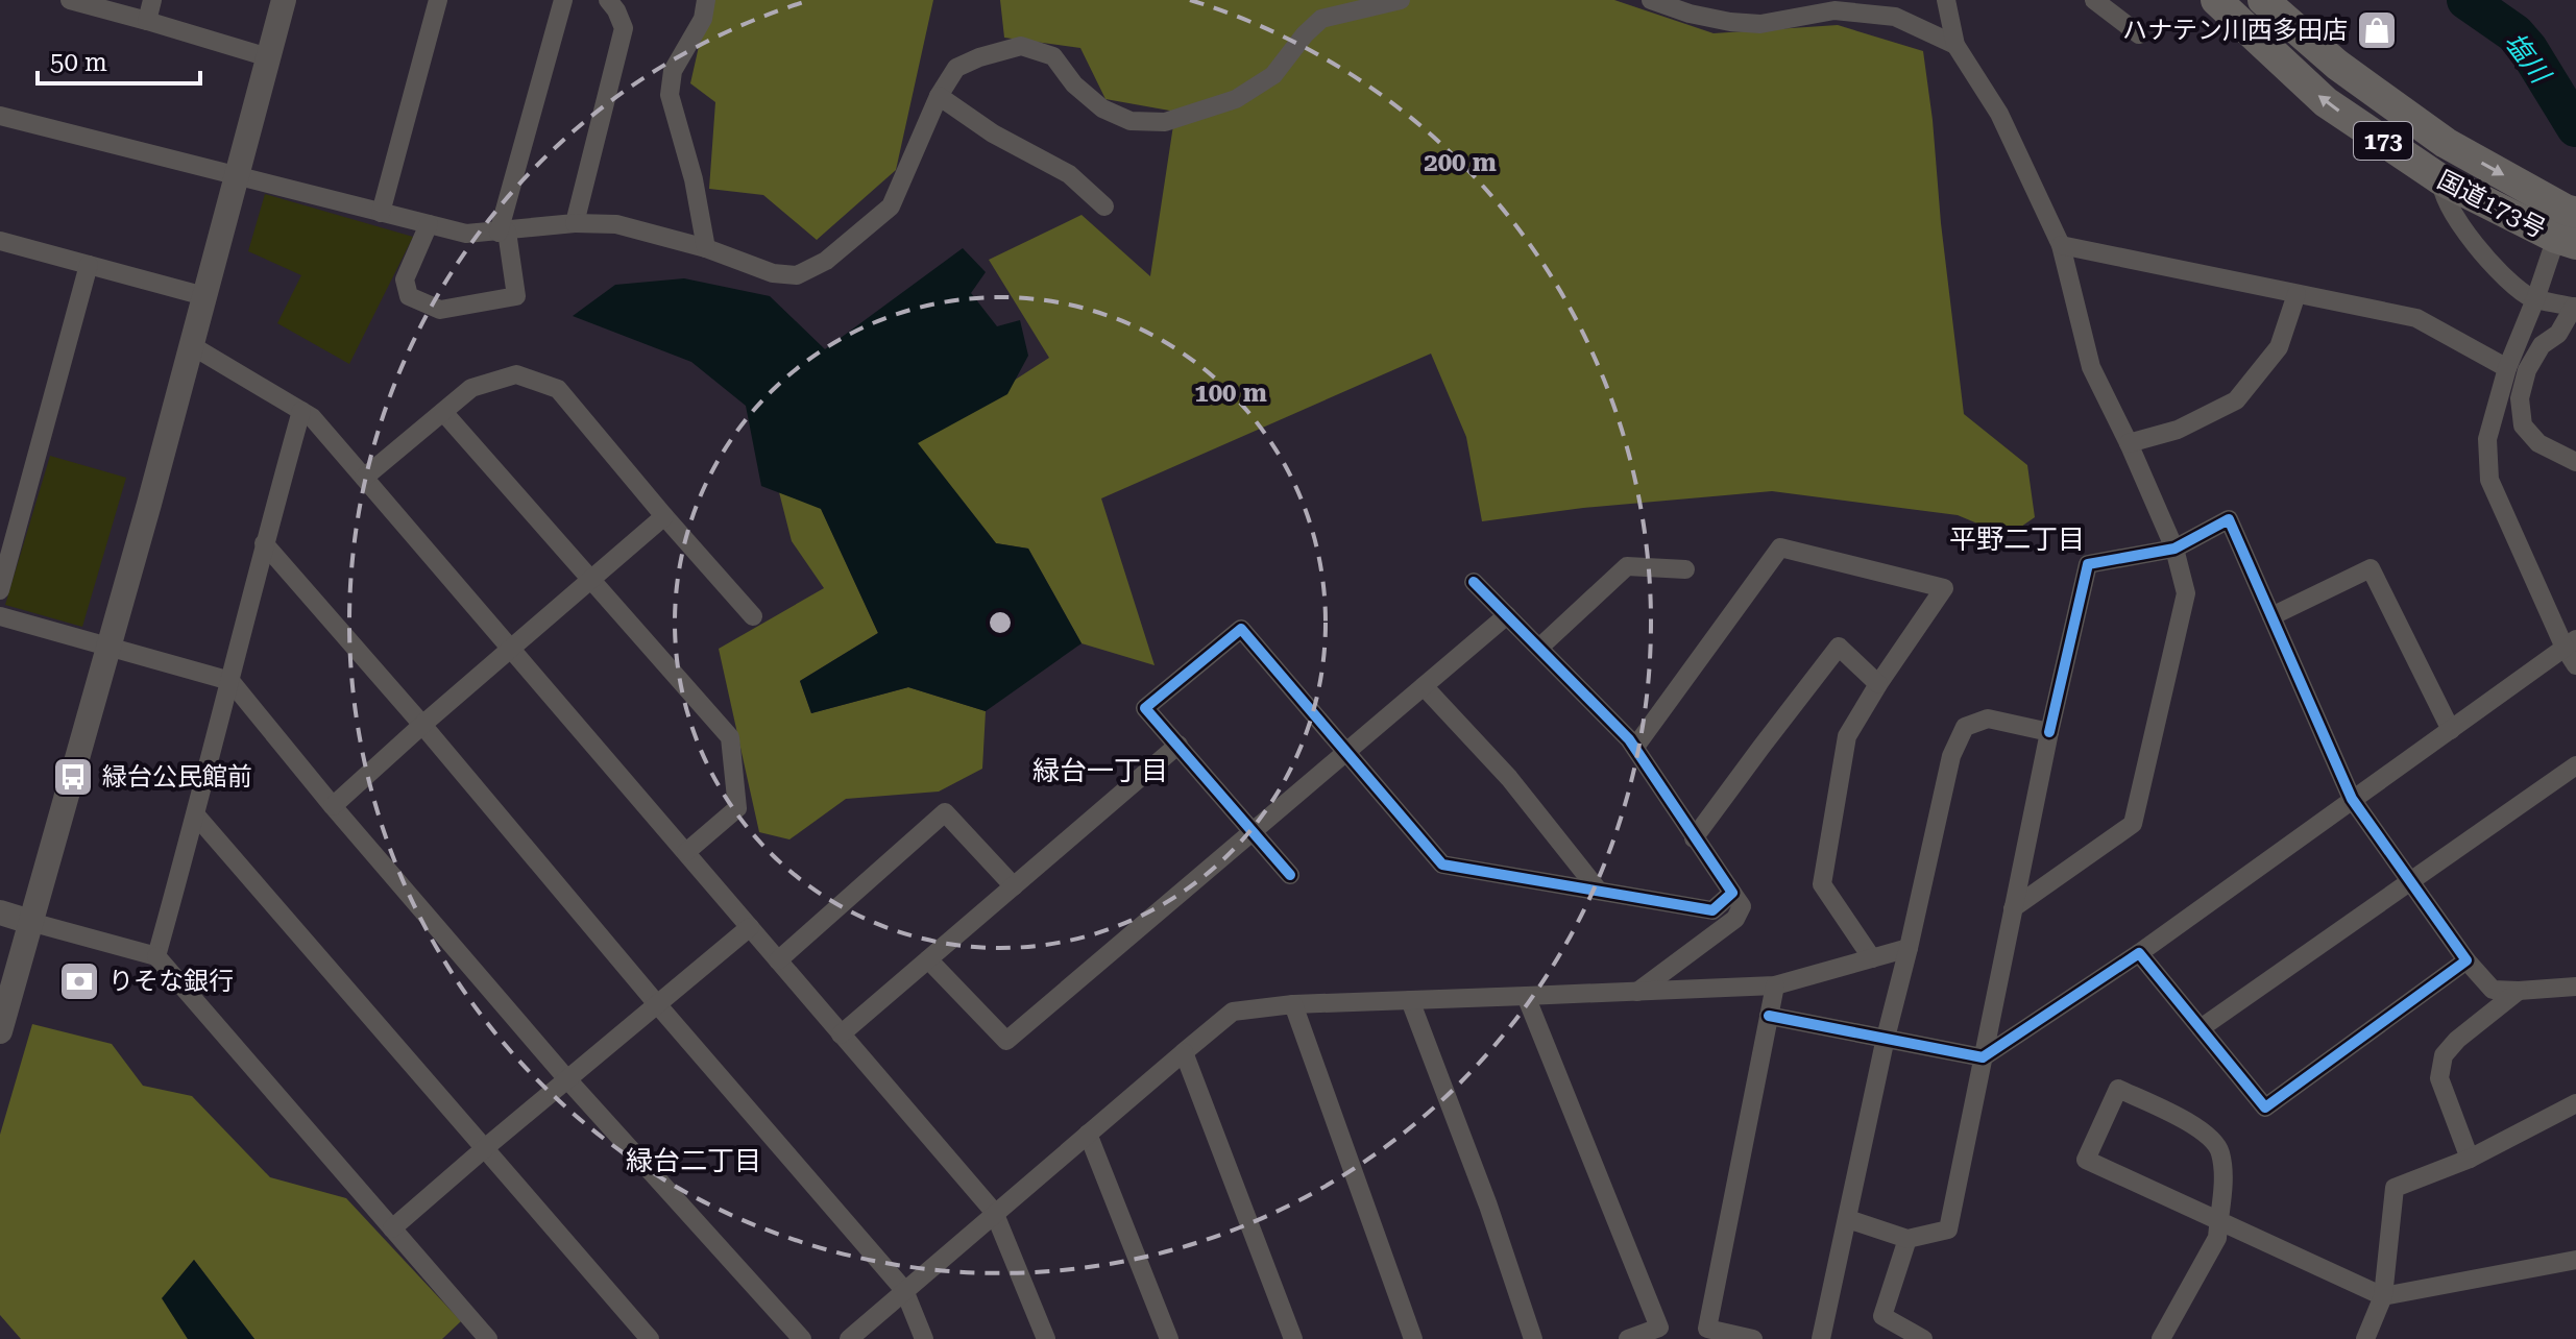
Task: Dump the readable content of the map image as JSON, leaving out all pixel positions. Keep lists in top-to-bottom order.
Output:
{
  "streets": {
    "highway": ["173", "国道173号"]
  },
  "districts": ["平野二丁目", "緑台一丁目", "緑台二丁目"],
  "water": ["塩川"],
  "places": {
    "shop": ["ハナテン川西多田店"],
    "bus stop": ["緑台公民館前"],
    "bank": ["りそな銀行"]
  },
  "scale_bar": "50 m",
  "rings": ["200 m", "100 m"]
}
